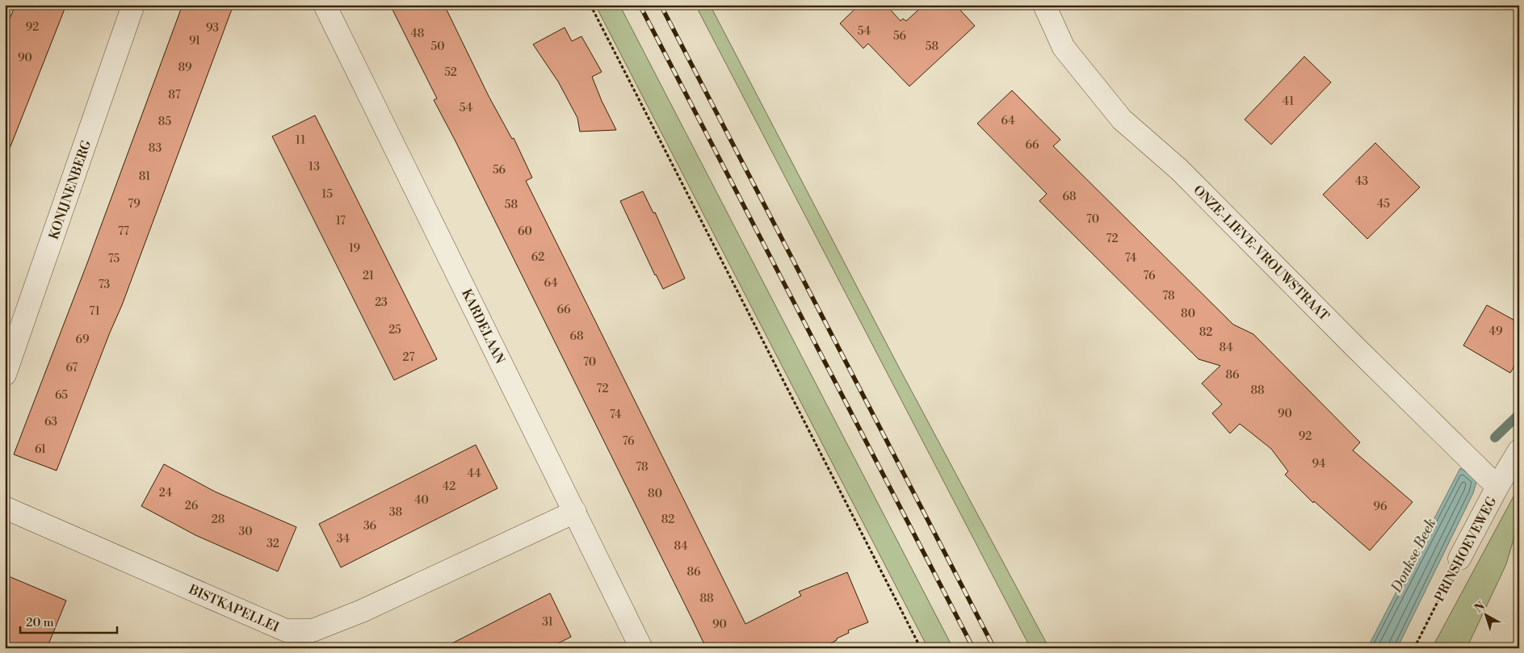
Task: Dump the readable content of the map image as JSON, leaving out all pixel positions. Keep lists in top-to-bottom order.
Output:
{
  "streets": {
    "street": [
      "KONIJNENBERG",
      "ONZE-LIEVE-VROUWSTRAAT",
      "KARDELAAN",
      "PRINSHOEVEWEG",
      "BISTKAPELLEI"
    ]
  },
  "crossings": [
    ["ONZE-LIEVE-VROUWSTRAAT", "PRINSHOEVEWEG"],
    ["KARDELAAN", "BISTKAPELLEI"]
  ],
  "water": ["Donkse Beek"],
  "house_numbers": [
    "92",
    "93",
    "54",
    "48",
    "56",
    "91",
    "50",
    "58",
    "90",
    "89",
    "52",
    "87",
    "41",
    "54",
    "64",
    "85",
    "11",
    "66",
    "83",
    "13",
    "56",
    "81",
    "43",
    "15",
    "68",
    "79",
    "45",
    "58",
    "70",
    "17",
    "77",
    "60",
    "72",
    "19",
    "62",
    "74",
    "75",
    "21",
    "76",
    "64",
    "73",
    "78",
    "23",
    "66",
    "71",
    "80",
    "25",
    "49",
    "82",
    "68",
    "69",
    "84",
    "27",
    "70",
    "67",
    "86",
    "72",
    "88",
    "65",
    "90",
    "74",
    "63",
    "92",
    "76",
    "61",
    "94",
    "78",
    "44",
    "42",
    "24",
    "80",
    "40",
    "26",
    "96",
    "38",
    "28",
    "82",
    "36",
    "30",
    "34",
    "32",
    "84",
    "86",
    "88",
    "31",
    "90"
  ],
  "scale_bar": "20 m",
  "north": "top left"
}
